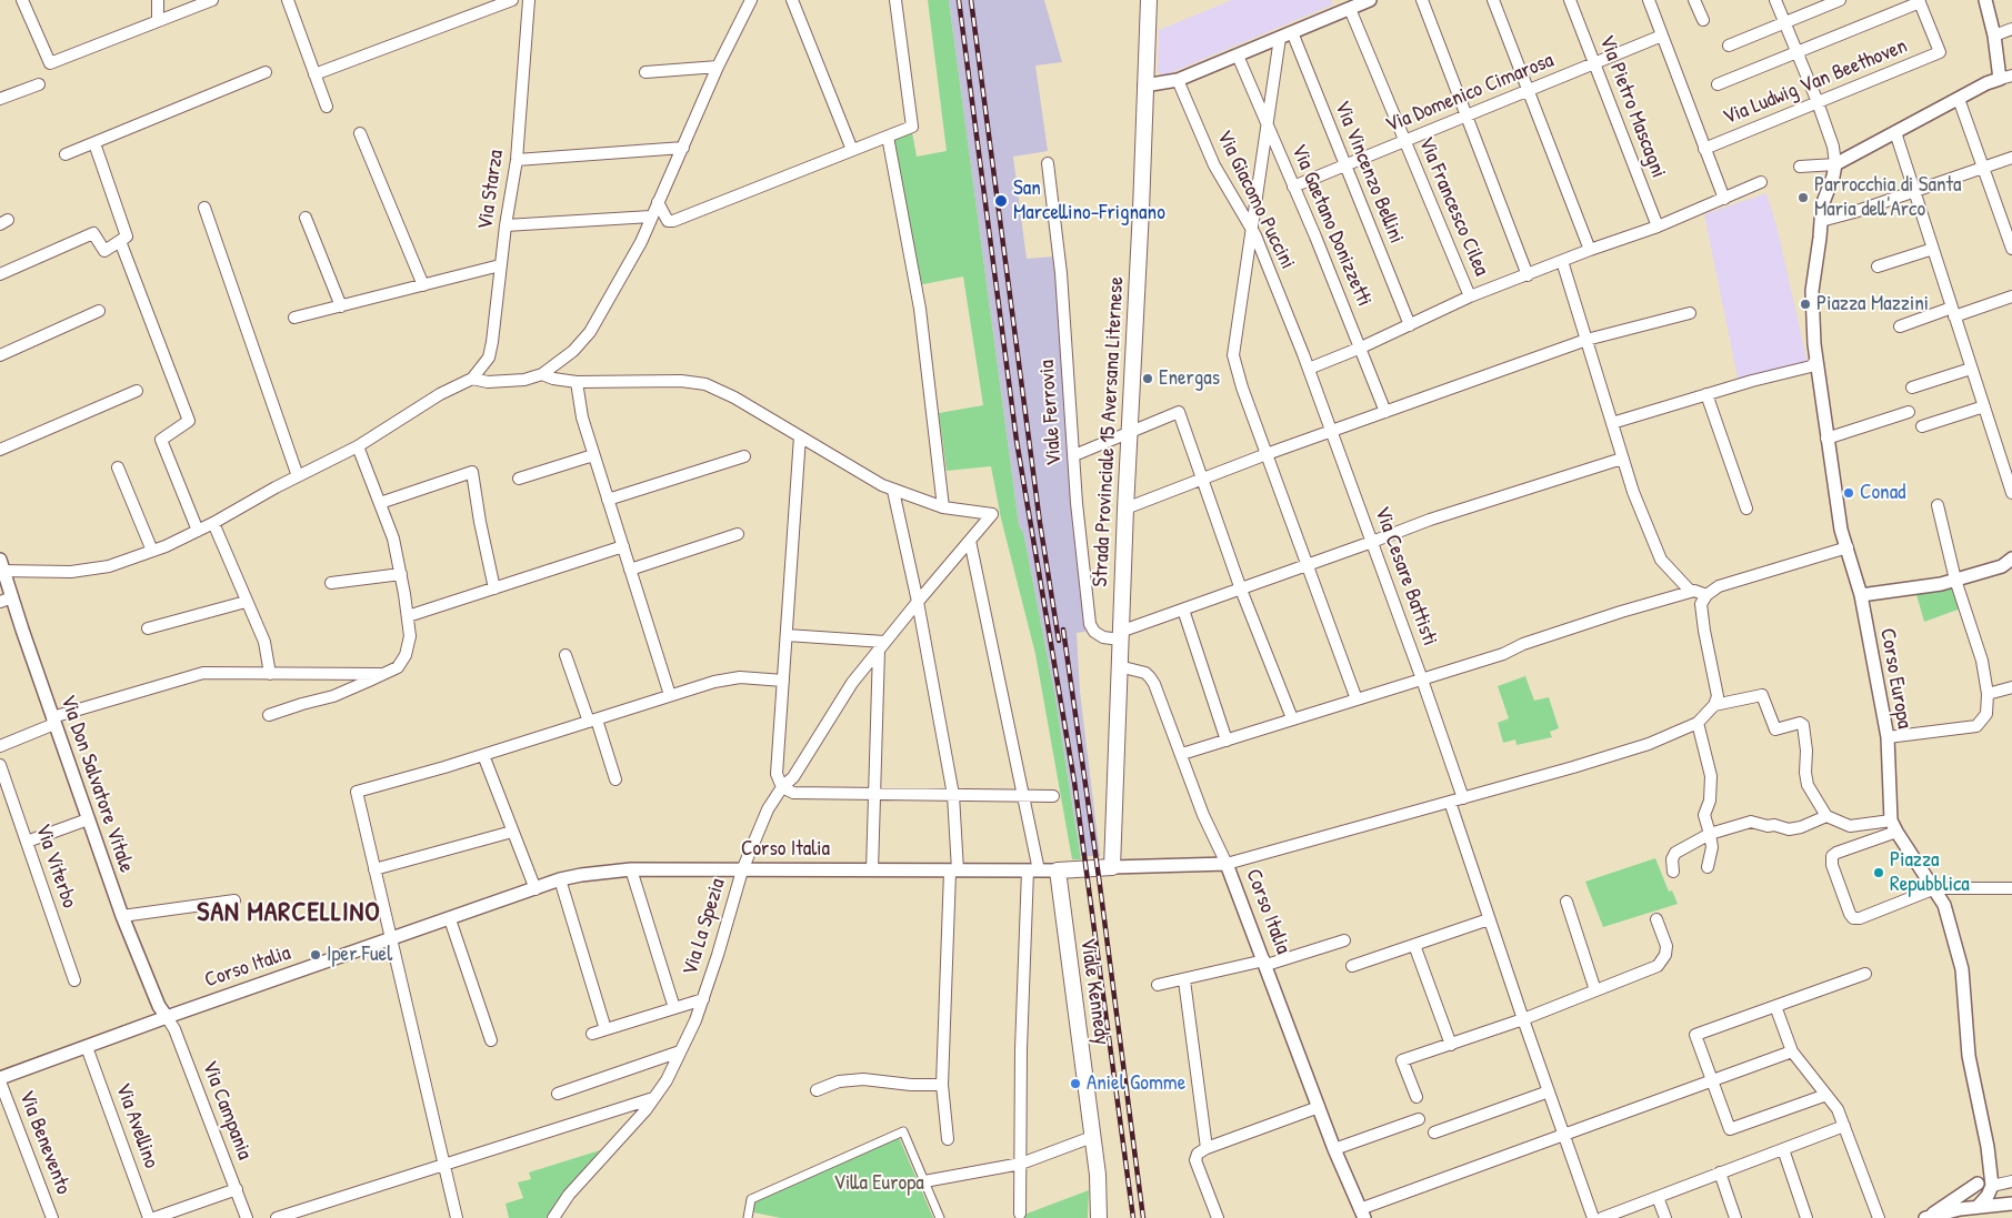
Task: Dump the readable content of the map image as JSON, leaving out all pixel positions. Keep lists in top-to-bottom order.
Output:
{
  "streets": {
    "main road": ["Strada Provinciale 15 Aversana Liternese", "Corso Italia", "Viale Kennedy"],
    "street": [
      "Via Ludwig Van Beethoven",
      "Via Domenico Cimarosa",
      "Via Pietro Mascagni",
      "Via Vincenzo Bellini",
      "Via Starza",
      "Via Giacomo Puccini",
      "Via Francesco Cilea",
      "Via Gaetano Donizzetti",
      "Viale Ferrovia",
      "Via Cesare Battisti",
      "Corso Europa",
      "Via Don Salvatore Vitale",
      "Via Viterbo",
      "Via La Spezia",
      "Via Campania",
      "Via Avellino",
      "Via Benevento"
    ]
  },
  "crossings": [
    ["Via Domenico Cimarosa", "Via Pietro Mascagni"],
    ["Via Domenico Cimarosa", "Via Vincenzo Bellini"],
    ["Via Domenico Cimarosa", "Via Francesco Cilea"],
    ["Via Domenico Cimarosa", "Via Gaetano Donizzetti"],
    ["Via Giacomo Puccini", "Via Cesare Battisti"],
    ["Viale Ferrovia", "Strada Provinciale 15 Aversana Liternese"],
    ["Strada Provinciale 15 Aversana Liternese", "Corso Italia"],
    ["Via Don Salvatore Vitale", "Corso Italia"],
    ["Via Don Salvatore Vitale", "Via Campania"],
    ["Corso Italia", "Via La Spezia"],
    ["Corso Italia", "Viale Kennedy"],
    ["Corso Italia", "Via Campania"],
    ["Corso Italia", "Via Avellino"],
    ["Corso Italia", "Via Benevento"]
  ],
  "districts": ["SAN MARCELLINO"],
  "parks": ["Villa Europa"],
  "places": [
    "Parrocchia di Santa Maria dell'Arco",
    "San Marcellino-Frignano",
    "Piazza Mazzini",
    "Energas",
    "Conad",
    "Piazza Repubblica",
    "Iper Fuel",
    "Aniel Gomme"
  ]
}
